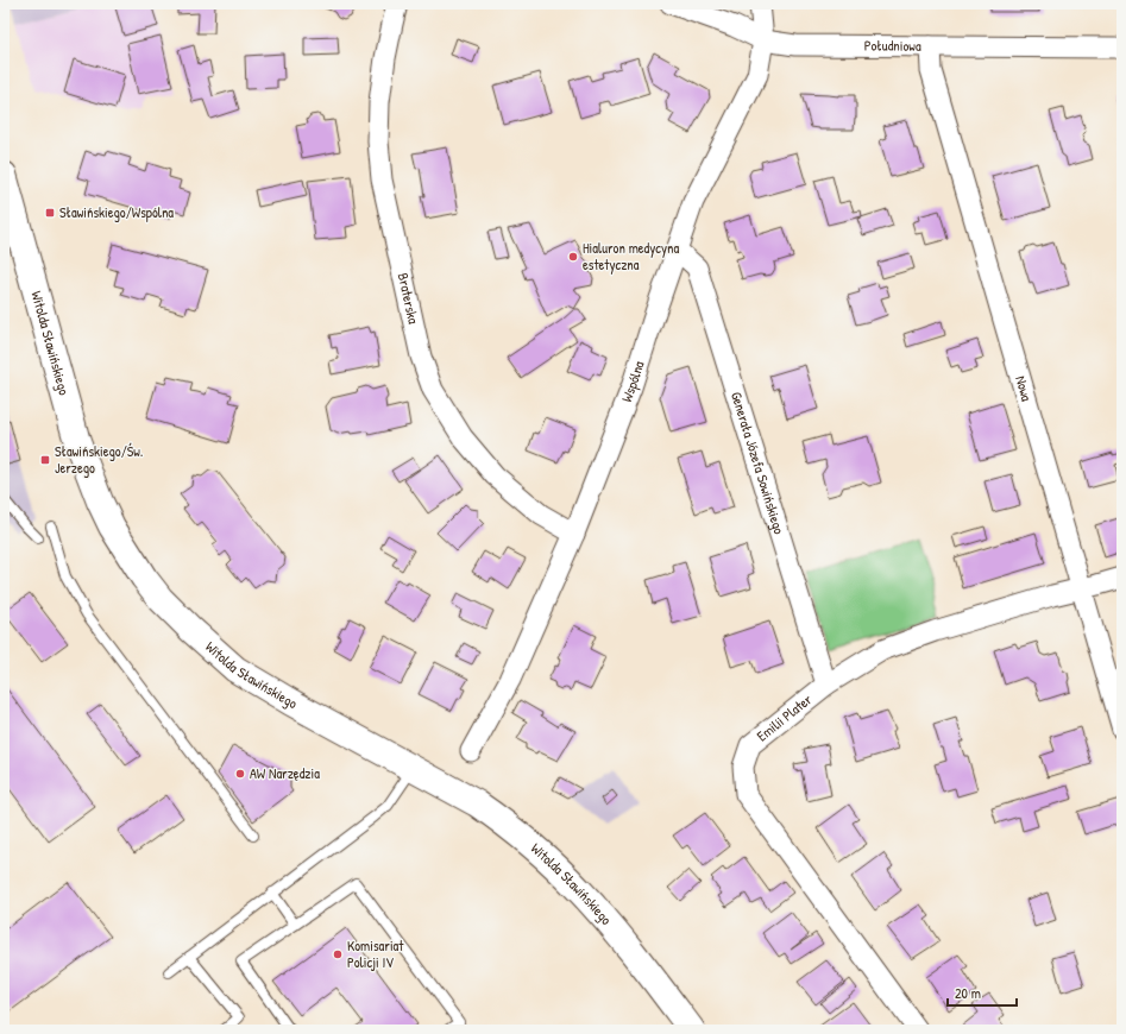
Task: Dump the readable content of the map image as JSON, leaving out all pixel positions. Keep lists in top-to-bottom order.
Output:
{
  "streets": {
    "main road": ["Witolda Sławińskiego"],
    "street": [
      "Południowa",
      "Braterska",
      "Wspólna",
      "Nowa",
      "Generała Józefa Sowińskiego",
      "Emilii Plater"
    ]
  },
  "crossings": [
    ["Południowa", "Wspólna"],
    ["Południowa", "Nowa"],
    ["Braterska", "Wspólna"],
    ["Wspólna", "Generała Józefa Sowińskiego"],
    ["Nowa", "Emilii Plater"],
    ["Generała Józefa Sowińskiego", "Emilii Plater"]
  ],
  "places": {
    "transit": ["Sławińskiego/Wspólna", "Sławińskiego/Św. Jerzego"],
    "other": ["Hialuron medycyna estetyczna", "AW Narzędzia", "Komisariat Policji IV"]
  },
  "scale_bar": "20 m"
}
